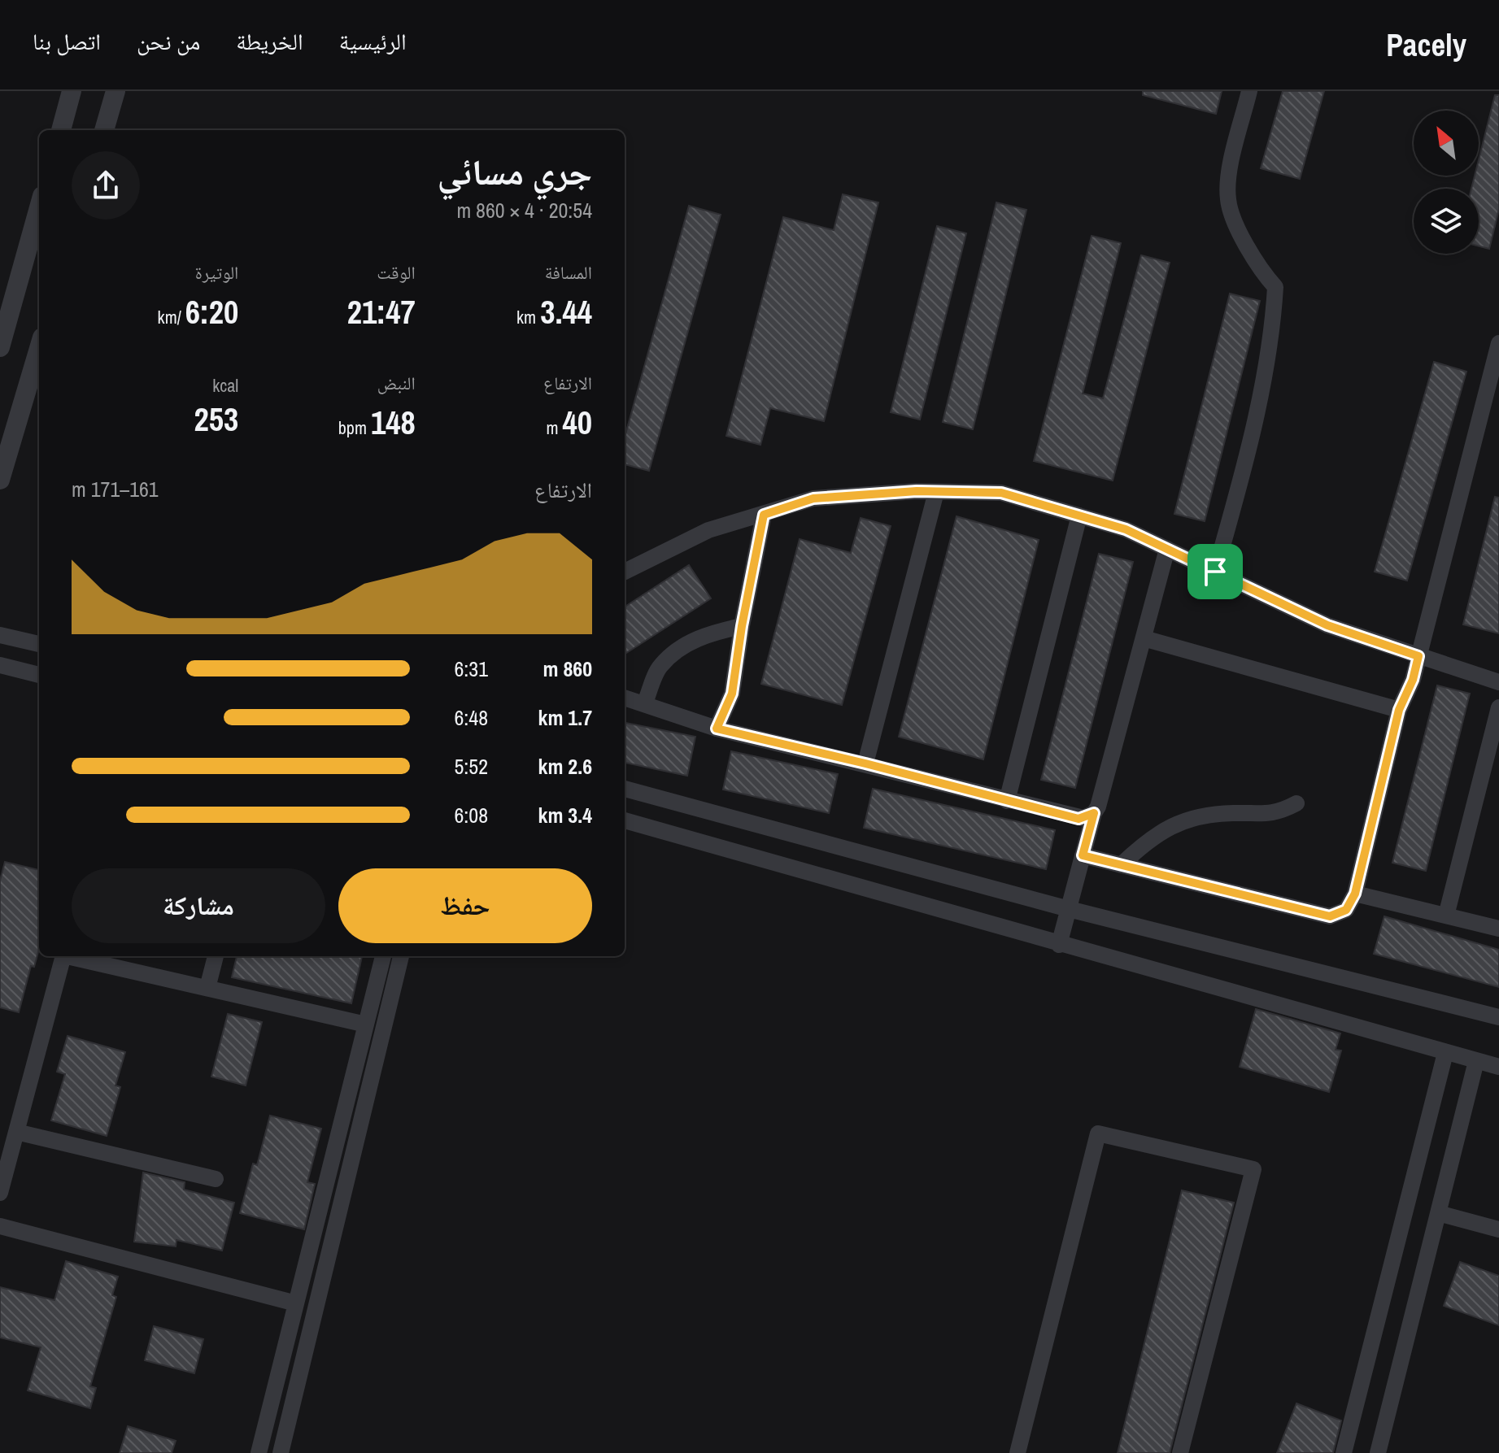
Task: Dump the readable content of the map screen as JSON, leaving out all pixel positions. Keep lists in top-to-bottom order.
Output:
{
  "north": "top left",
  "page": {
    "header": "Pacely",
    "nav": [
      "الرئيسية",
      "الخريطة",
      "من نحن",
      "اتصل بنا"
    ],
    "heading": ["جري مسائي", "20:54 · 4 × 860 m"],
    "stats": [
      ["المسافة", "3.44 km"],
      ["الوقت", "21:47"],
      ["الوتيرة", "6:20 /km"],
      ["الارتفاع", "40 m"],
      ["النبض", "148 bpm"],
      ["kcal", "253"]
    ],
    "chart": ["الارتفاع", "161–171 m"],
    "list": [
      {
        "name": "860 m",
        "note": "6:31"
      },
      {
        "name": "1.7 km",
        "note": "6:48"
      },
      {
        "name": "2.6 km",
        "note": "5:52"
      },
      {
        "name": "3.4 km",
        "note": "6:08"
      }
    ],
    "buttons": ["حفظ", "مشاركة"]
  }
}
